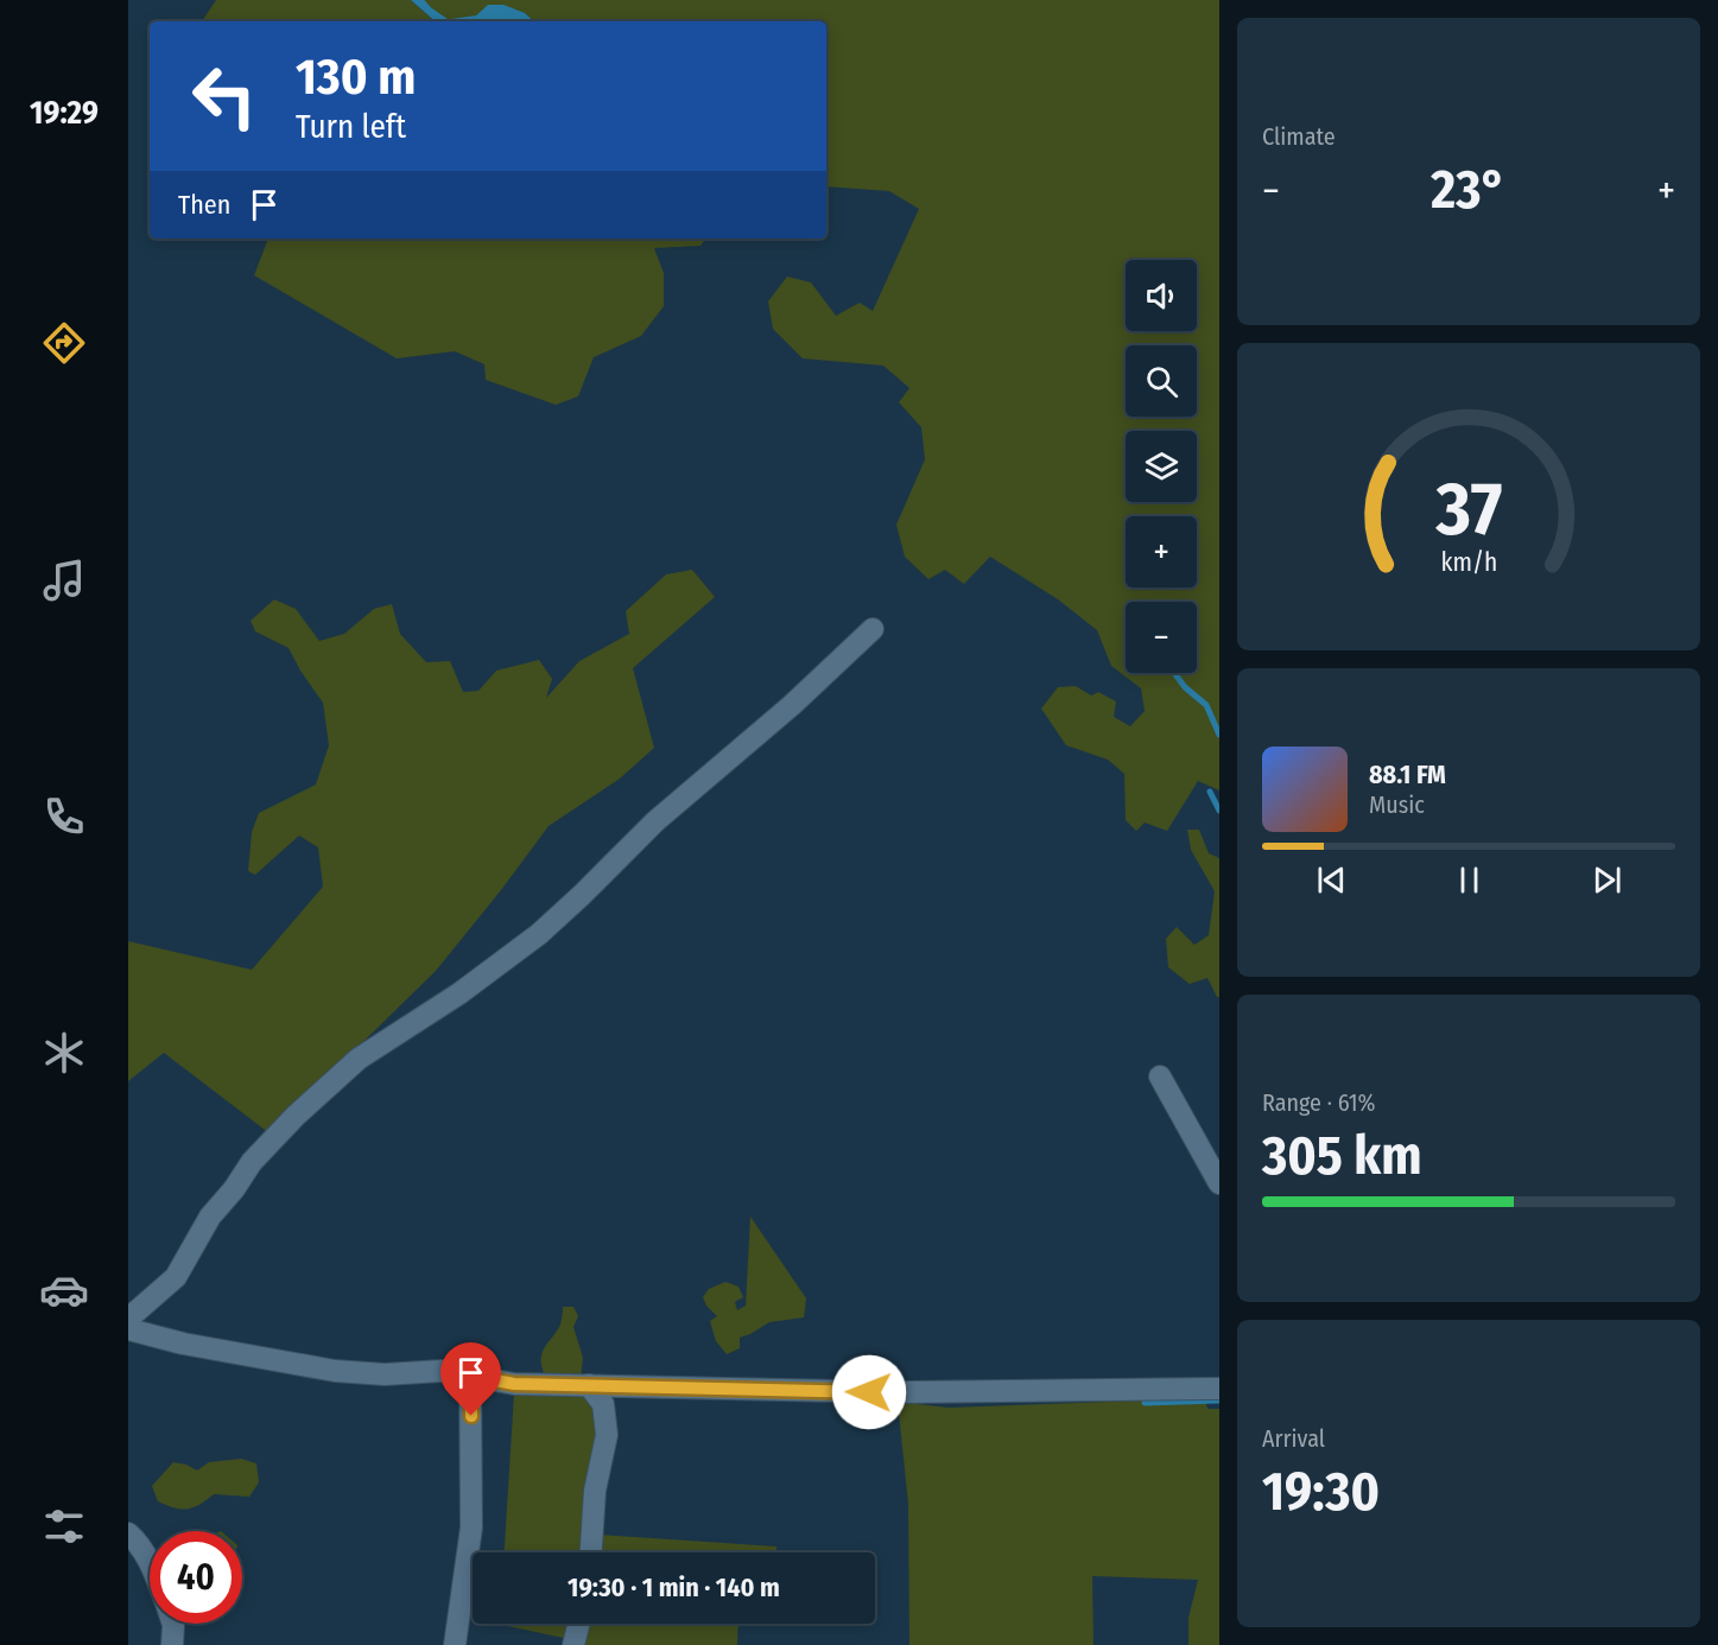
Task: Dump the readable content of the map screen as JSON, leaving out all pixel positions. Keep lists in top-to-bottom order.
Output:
{
  "page": {
    "tabs": "19:29",
    "tile": [
      "Climate",
      ["Range · 61%", "305 km"],
      ["Arrival", "19:30"]
    ],
    "turn": ["130 m", "Turn left"],
    "heat": ["−", "23°", "+"],
    "then": "Then",
    "map_buttons": ["+", "−"],
    "song": ["88.1 FM", "Music"],
    "limit": "40",
    "trip": "19:30 · 1 min · 140 m",
    "gauge": ["37", "km/h"]
  }
}
